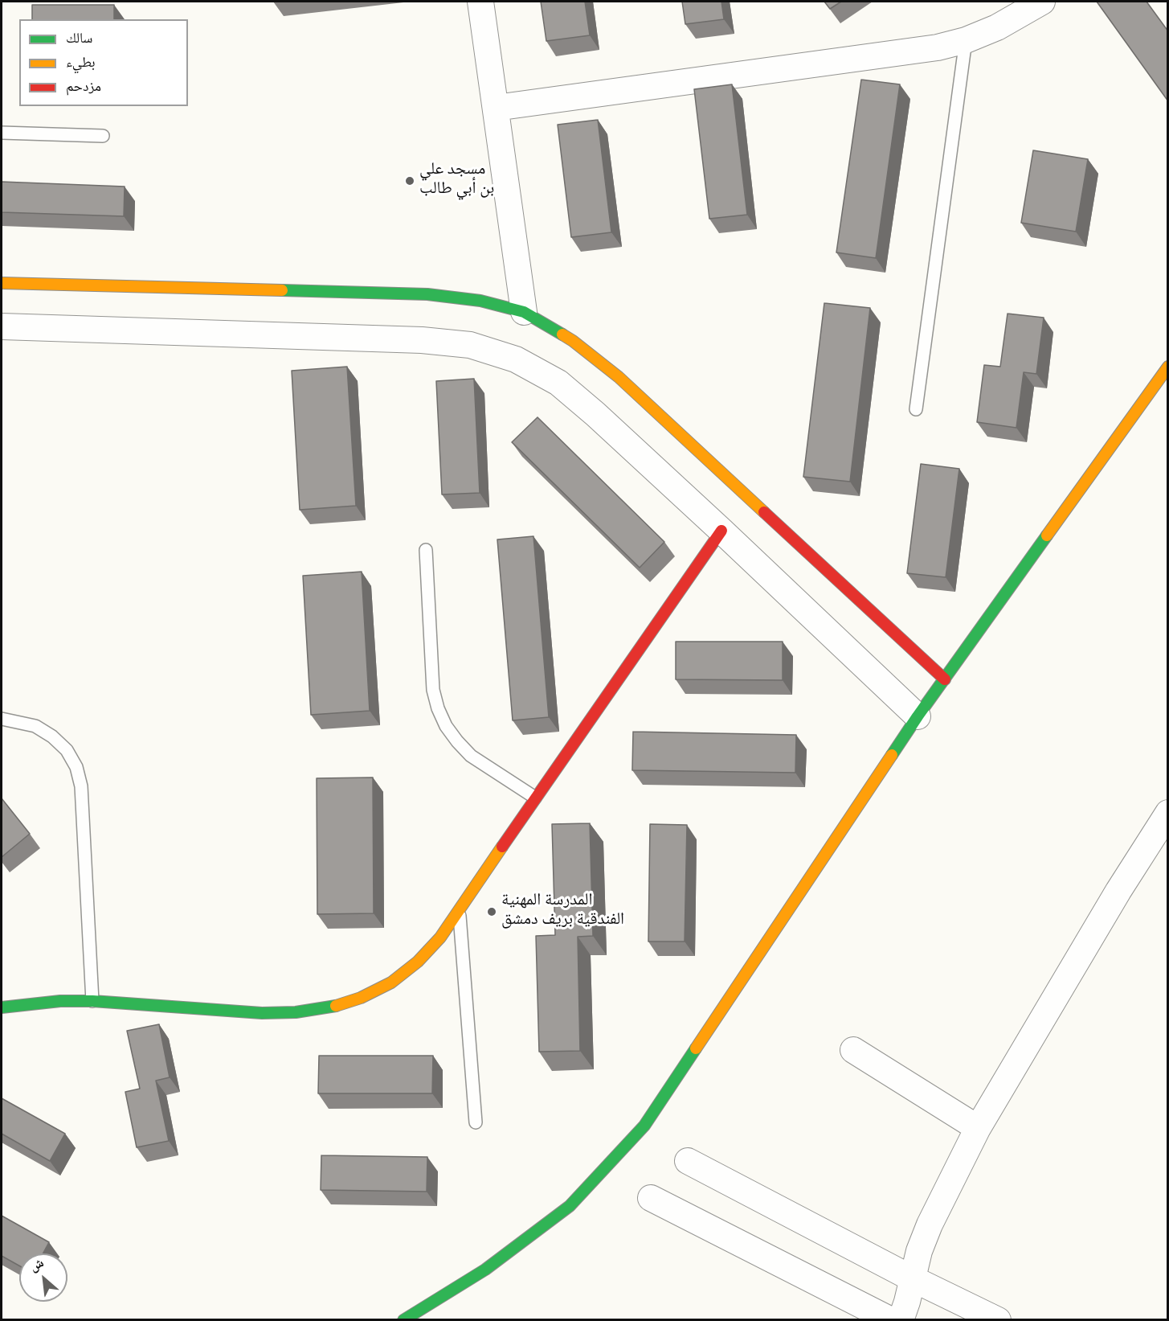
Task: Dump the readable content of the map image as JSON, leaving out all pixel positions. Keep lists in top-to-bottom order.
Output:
{
  "places": ["مسجد علي بن أبي طالب", "المدرسة المهنية الفندقية بريف دمشق"],
  "legend": ["سالك", "بطيء", "مزدحم"],
  "north": "top left"
}
